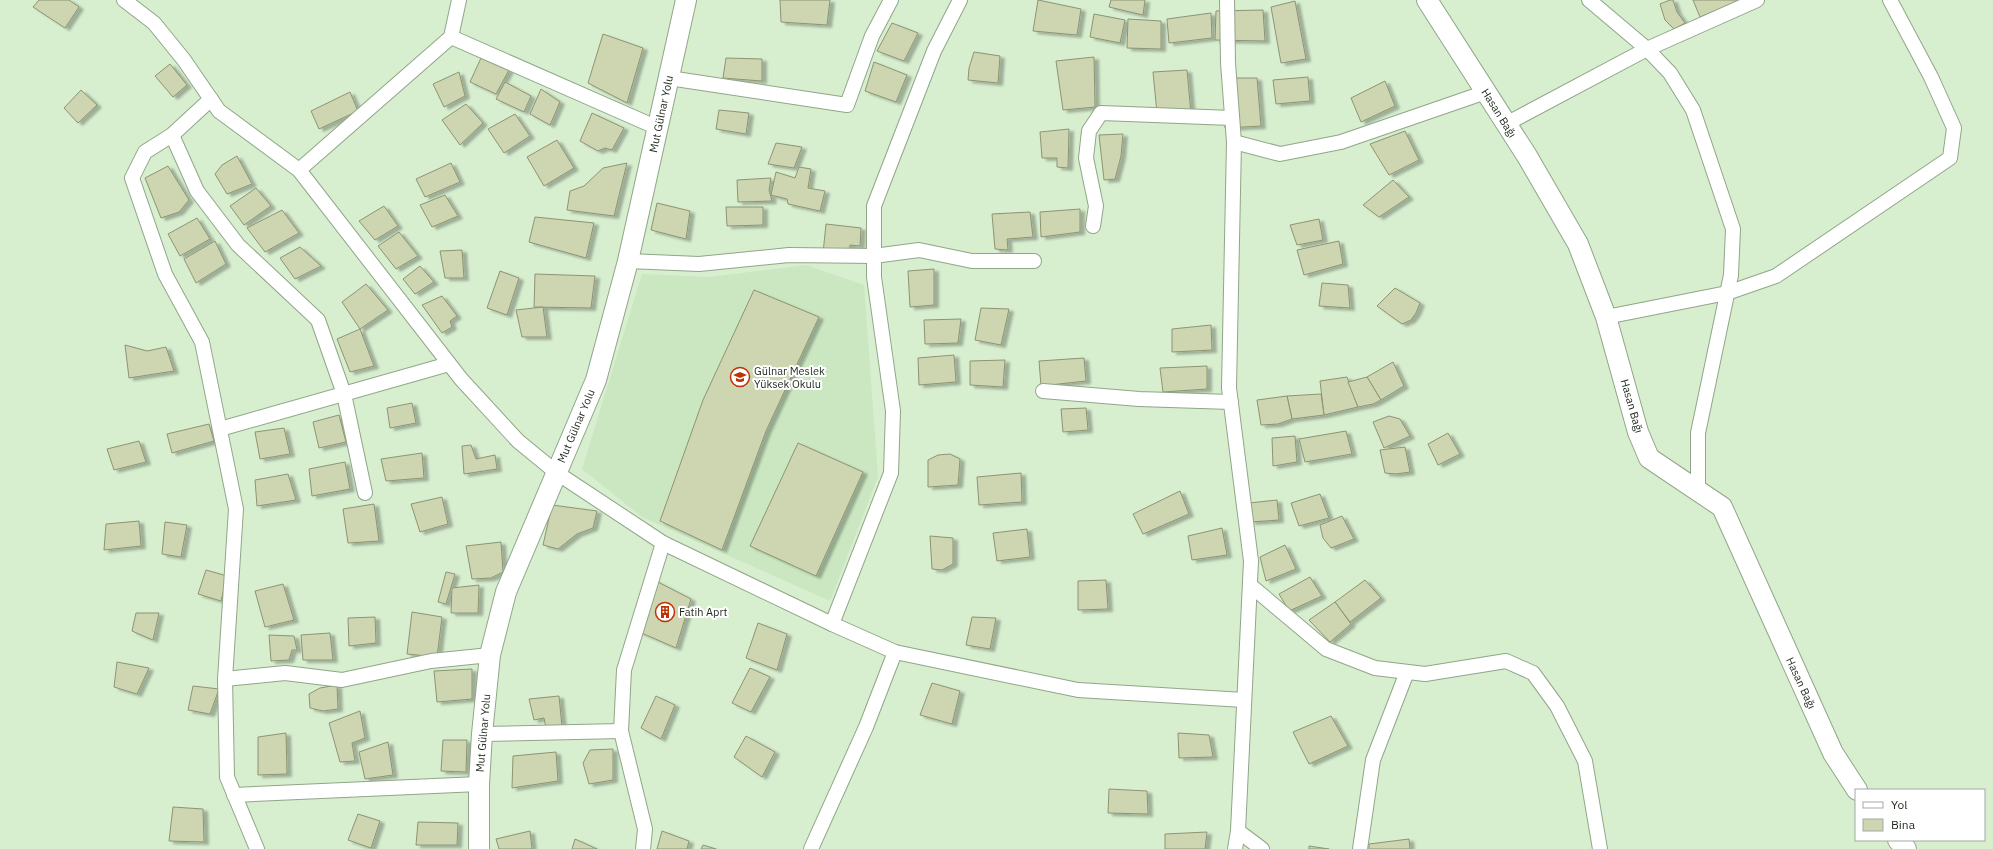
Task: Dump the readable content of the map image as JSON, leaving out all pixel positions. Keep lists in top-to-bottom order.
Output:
{
  "streets": {
    "street": ["Hasan Bağı", "Mut Gülnar Yolu"]
  },
  "places": {
    "school or university": ["Gülnar Meslek Yüksek Okulu"],
    "building": ["Fatih Aprt"]
  },
  "legend": ["Yol", "Bina"]
}
